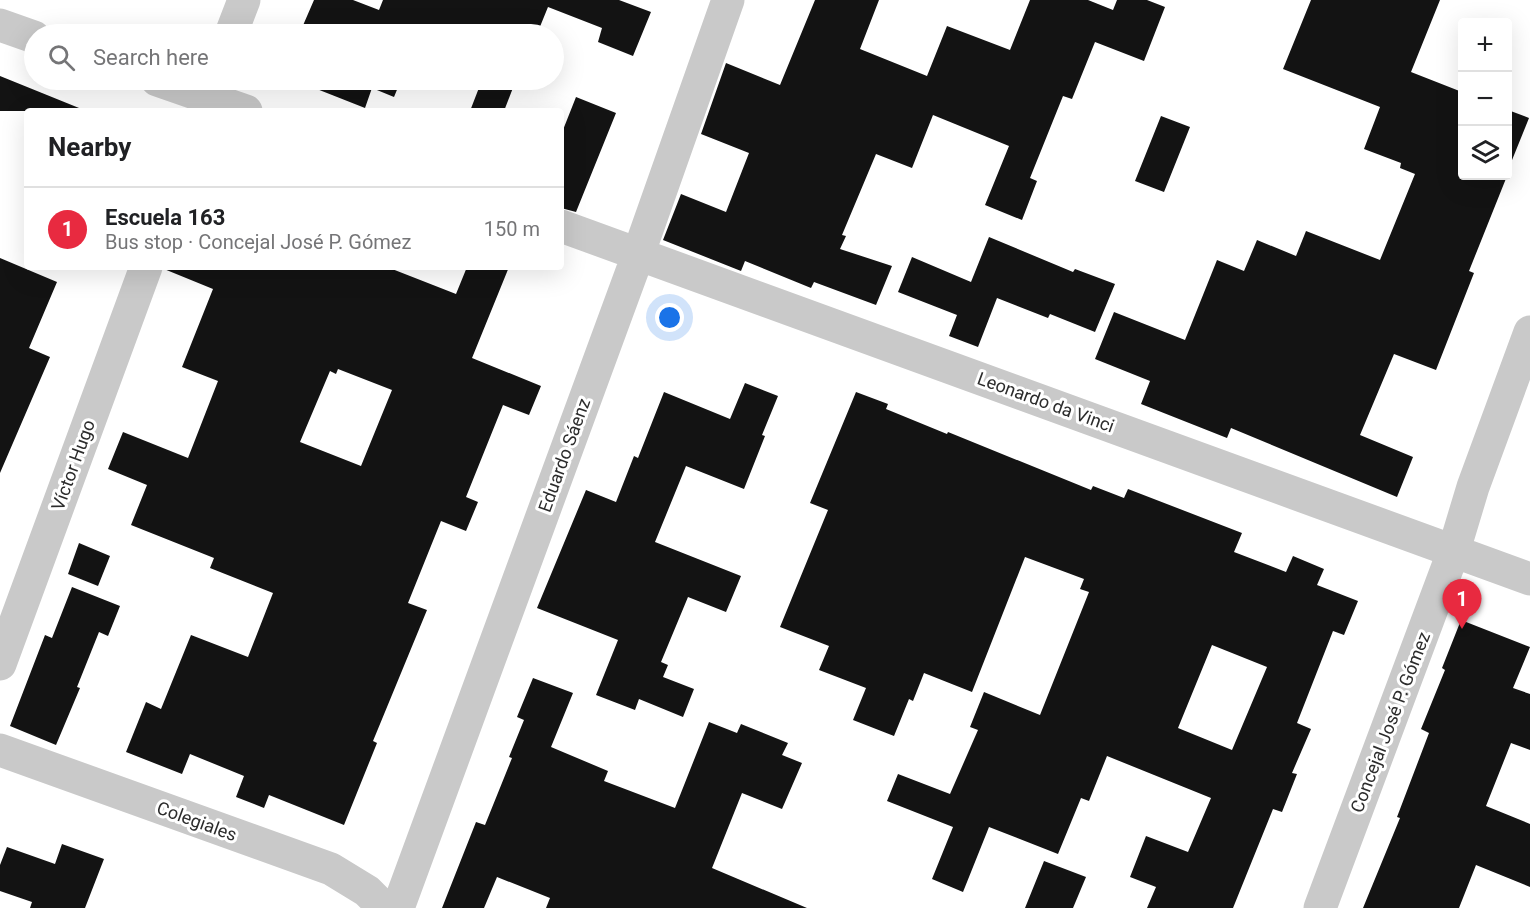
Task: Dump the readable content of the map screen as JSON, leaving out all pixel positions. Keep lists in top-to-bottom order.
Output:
{
  "streets": {
    "street": [
      "Leonardo da Vinci",
      "Eduardo Sáenz",
      "Víctor Hugo",
      "Concejal José P. Gómez",
      "Colegiales"
    ]
  },
  "crossings": [
    ["Leonardo da Vinci", "Eduardo Sáenz"],
    ["Leonardo da Vinci", "Concejal José P. Gómez"]
  ],
  "page": {
    "map_buttons": ["+", "−"],
    "search": "Search here",
    "heading": "Nearby",
    "list": [
      {
        "mark": "1",
        "name": "Escuela 163",
        "note": "Bus stop · Concejal José P. Gómez",
        "value": "150 m"
      }
    ],
    "pins": "1"
  }
}
